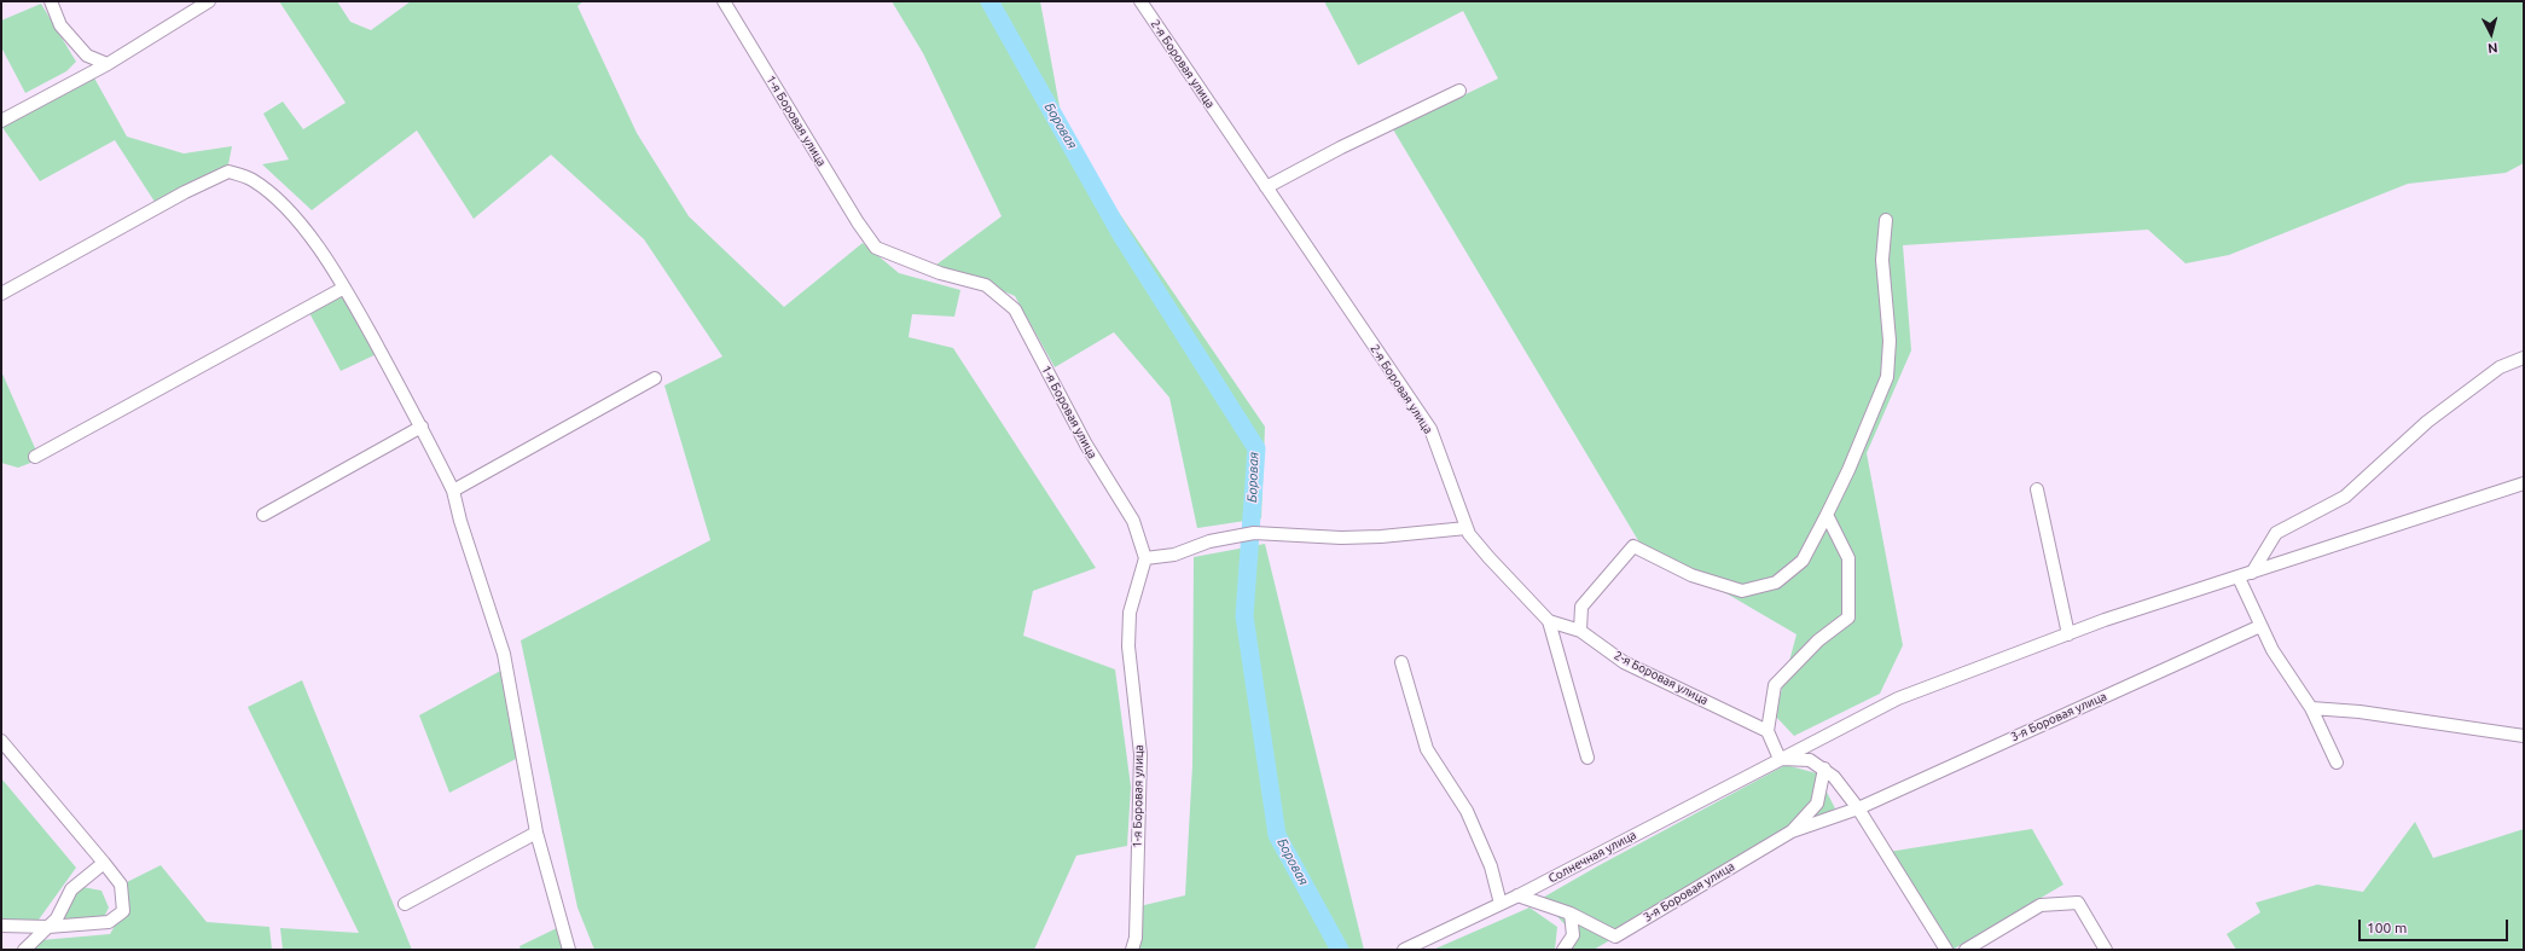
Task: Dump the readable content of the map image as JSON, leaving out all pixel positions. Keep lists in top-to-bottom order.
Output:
{
  "streets": {
    "street": [
      "2-я Боровая улица",
      "1-я Боровая улица",
      "3-я Боровая улица",
      "Солнечная улица"
    ]
  },
  "crossings": [
    ["3-я Боровая улица", "Солнечная улица"]
  ],
  "water": ["Боровая"],
  "scale_bar": "100 m",
  "north": "bottom"
}
